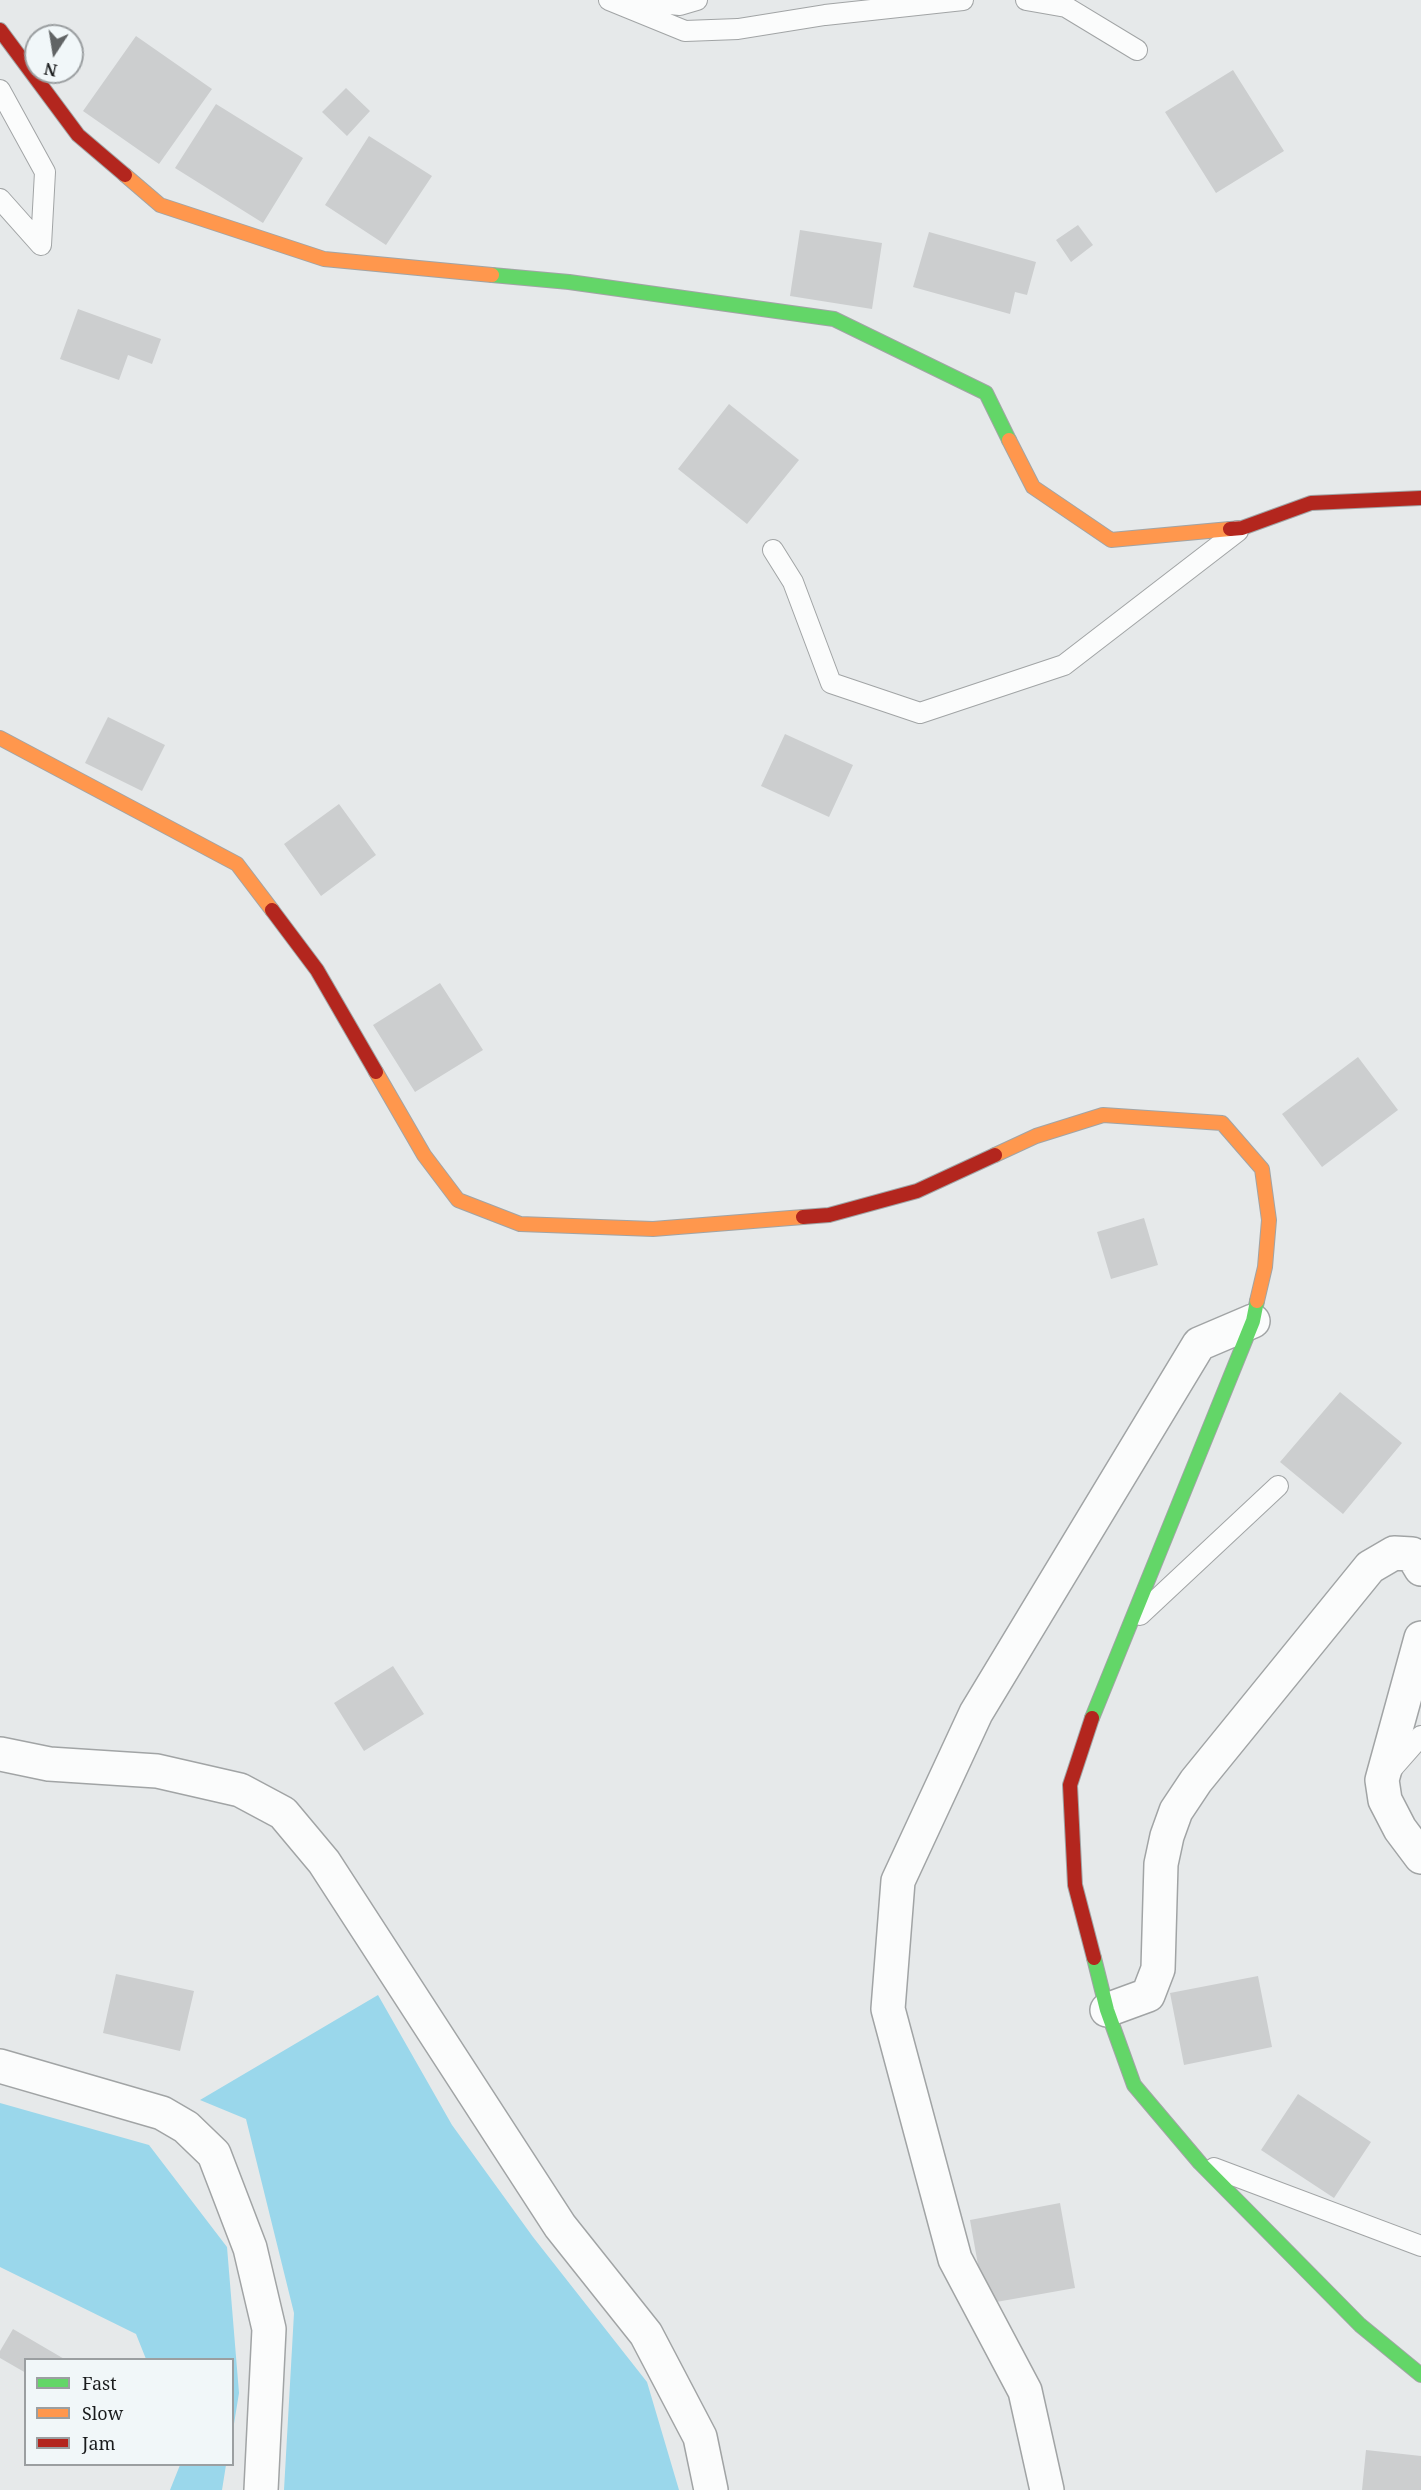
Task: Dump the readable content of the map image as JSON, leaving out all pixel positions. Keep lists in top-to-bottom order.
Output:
{
  "legend": ["Fast", "Slow", "Jam"],
  "north": "bottom"
}
